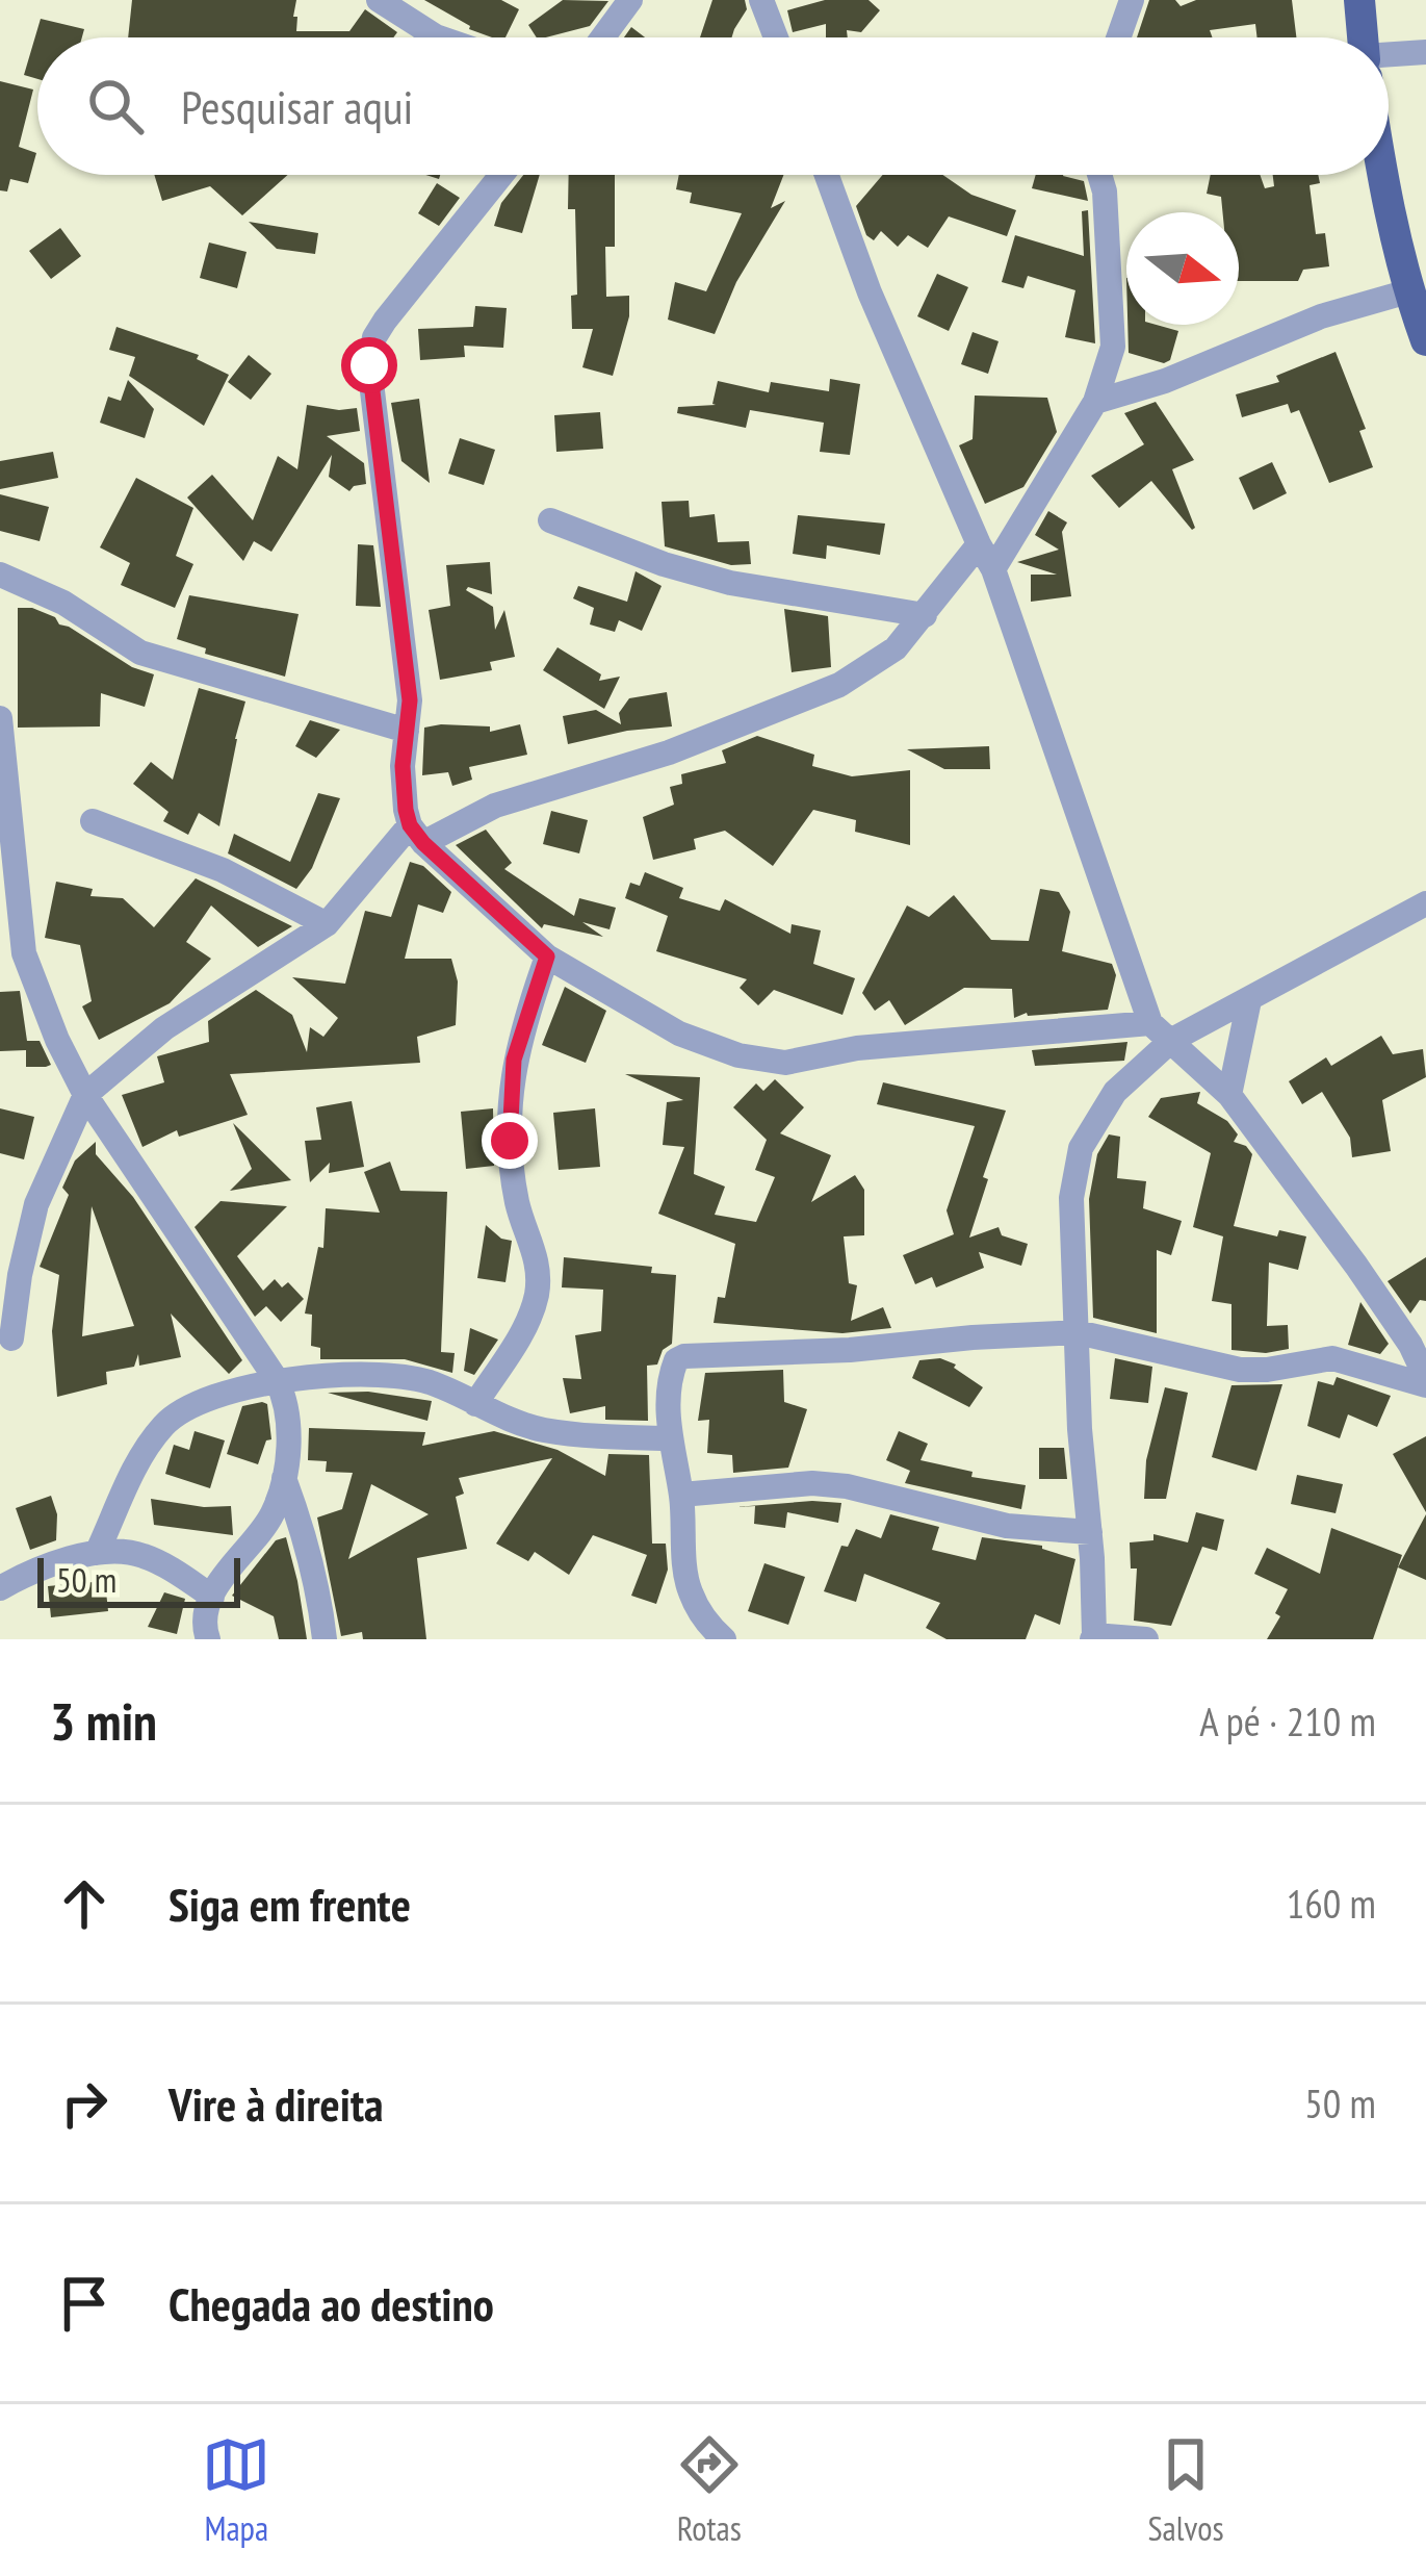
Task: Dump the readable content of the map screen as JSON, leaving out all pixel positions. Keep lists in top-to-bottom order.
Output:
{
  "scale_bar": "50 m",
  "north": "right",
  "page": {
    "search": "Pesquisar aqui",
    "scale": "50 m",
    "heading": ["3 min", "A pé · 210 m"],
    "list": [
      ["Siga em frente", "160 m"],
      ["Vire à direita", "50 m"],
      "Chegada ao destino"
    ],
    "nav": ["Mapa", "Rotas", "Salvos"]
  }
}
